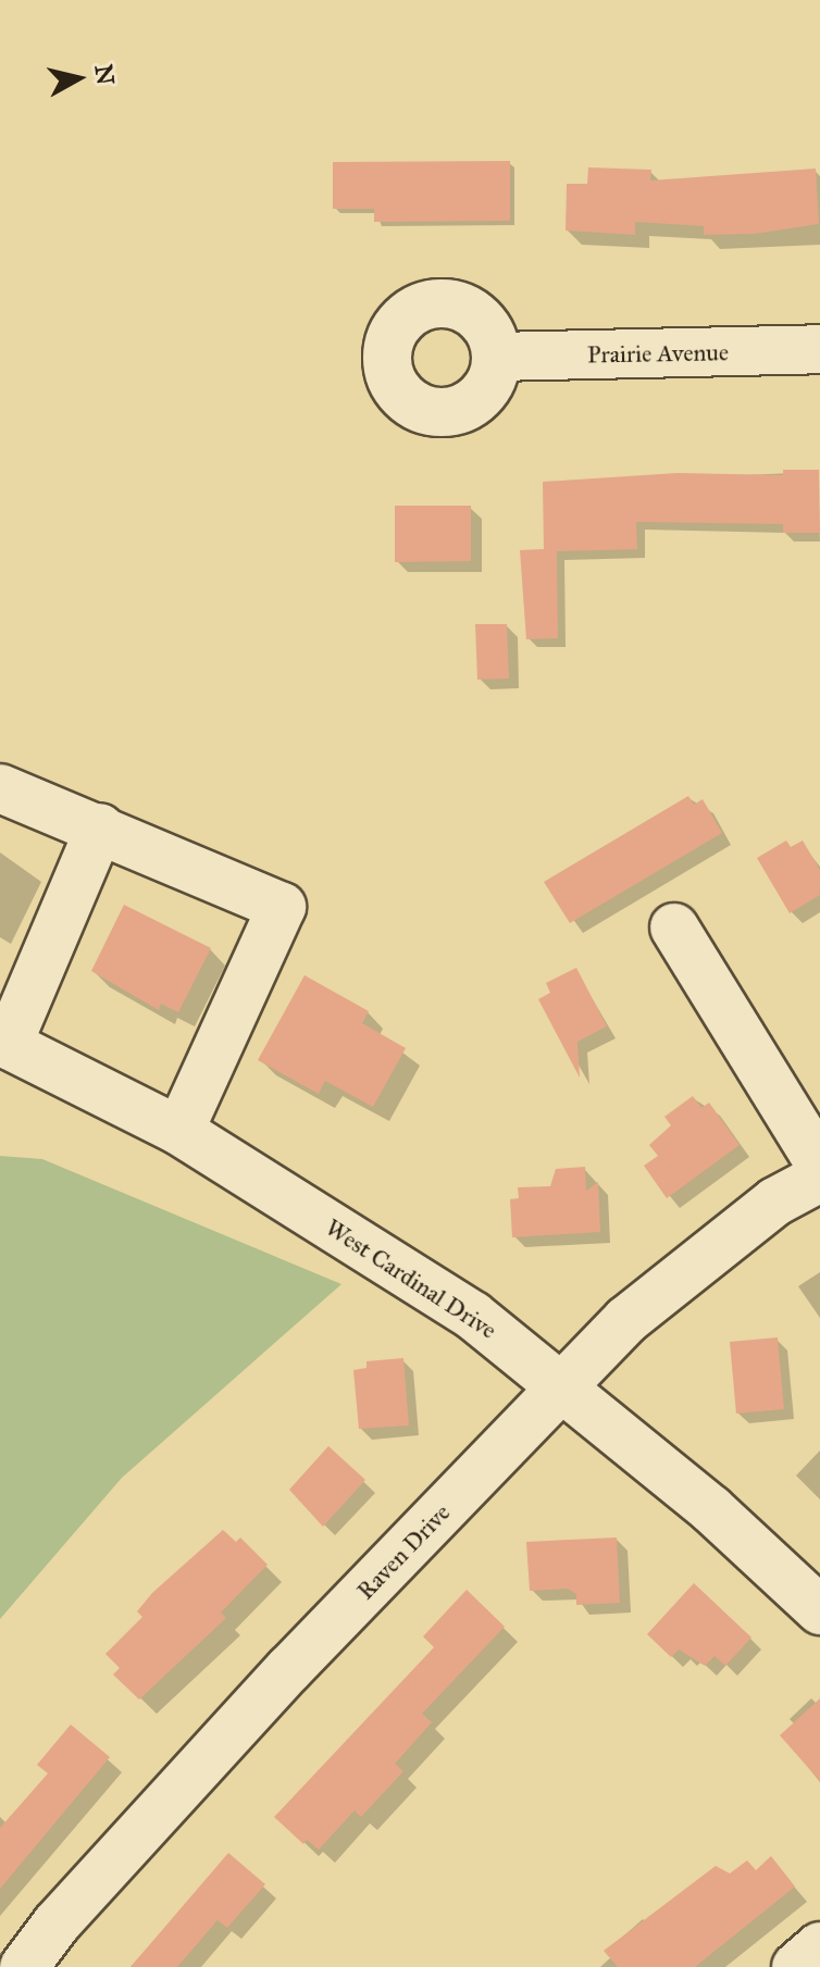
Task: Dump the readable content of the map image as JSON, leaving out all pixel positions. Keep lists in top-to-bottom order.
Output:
{
  "streets": {
    "street": ["Prairie Avenue", "West Cardinal Drive", "Raven Drive"]
  },
  "crossings": [
    ["West Cardinal Drive", "Raven Drive"]
  ],
  "north": "right"
}
